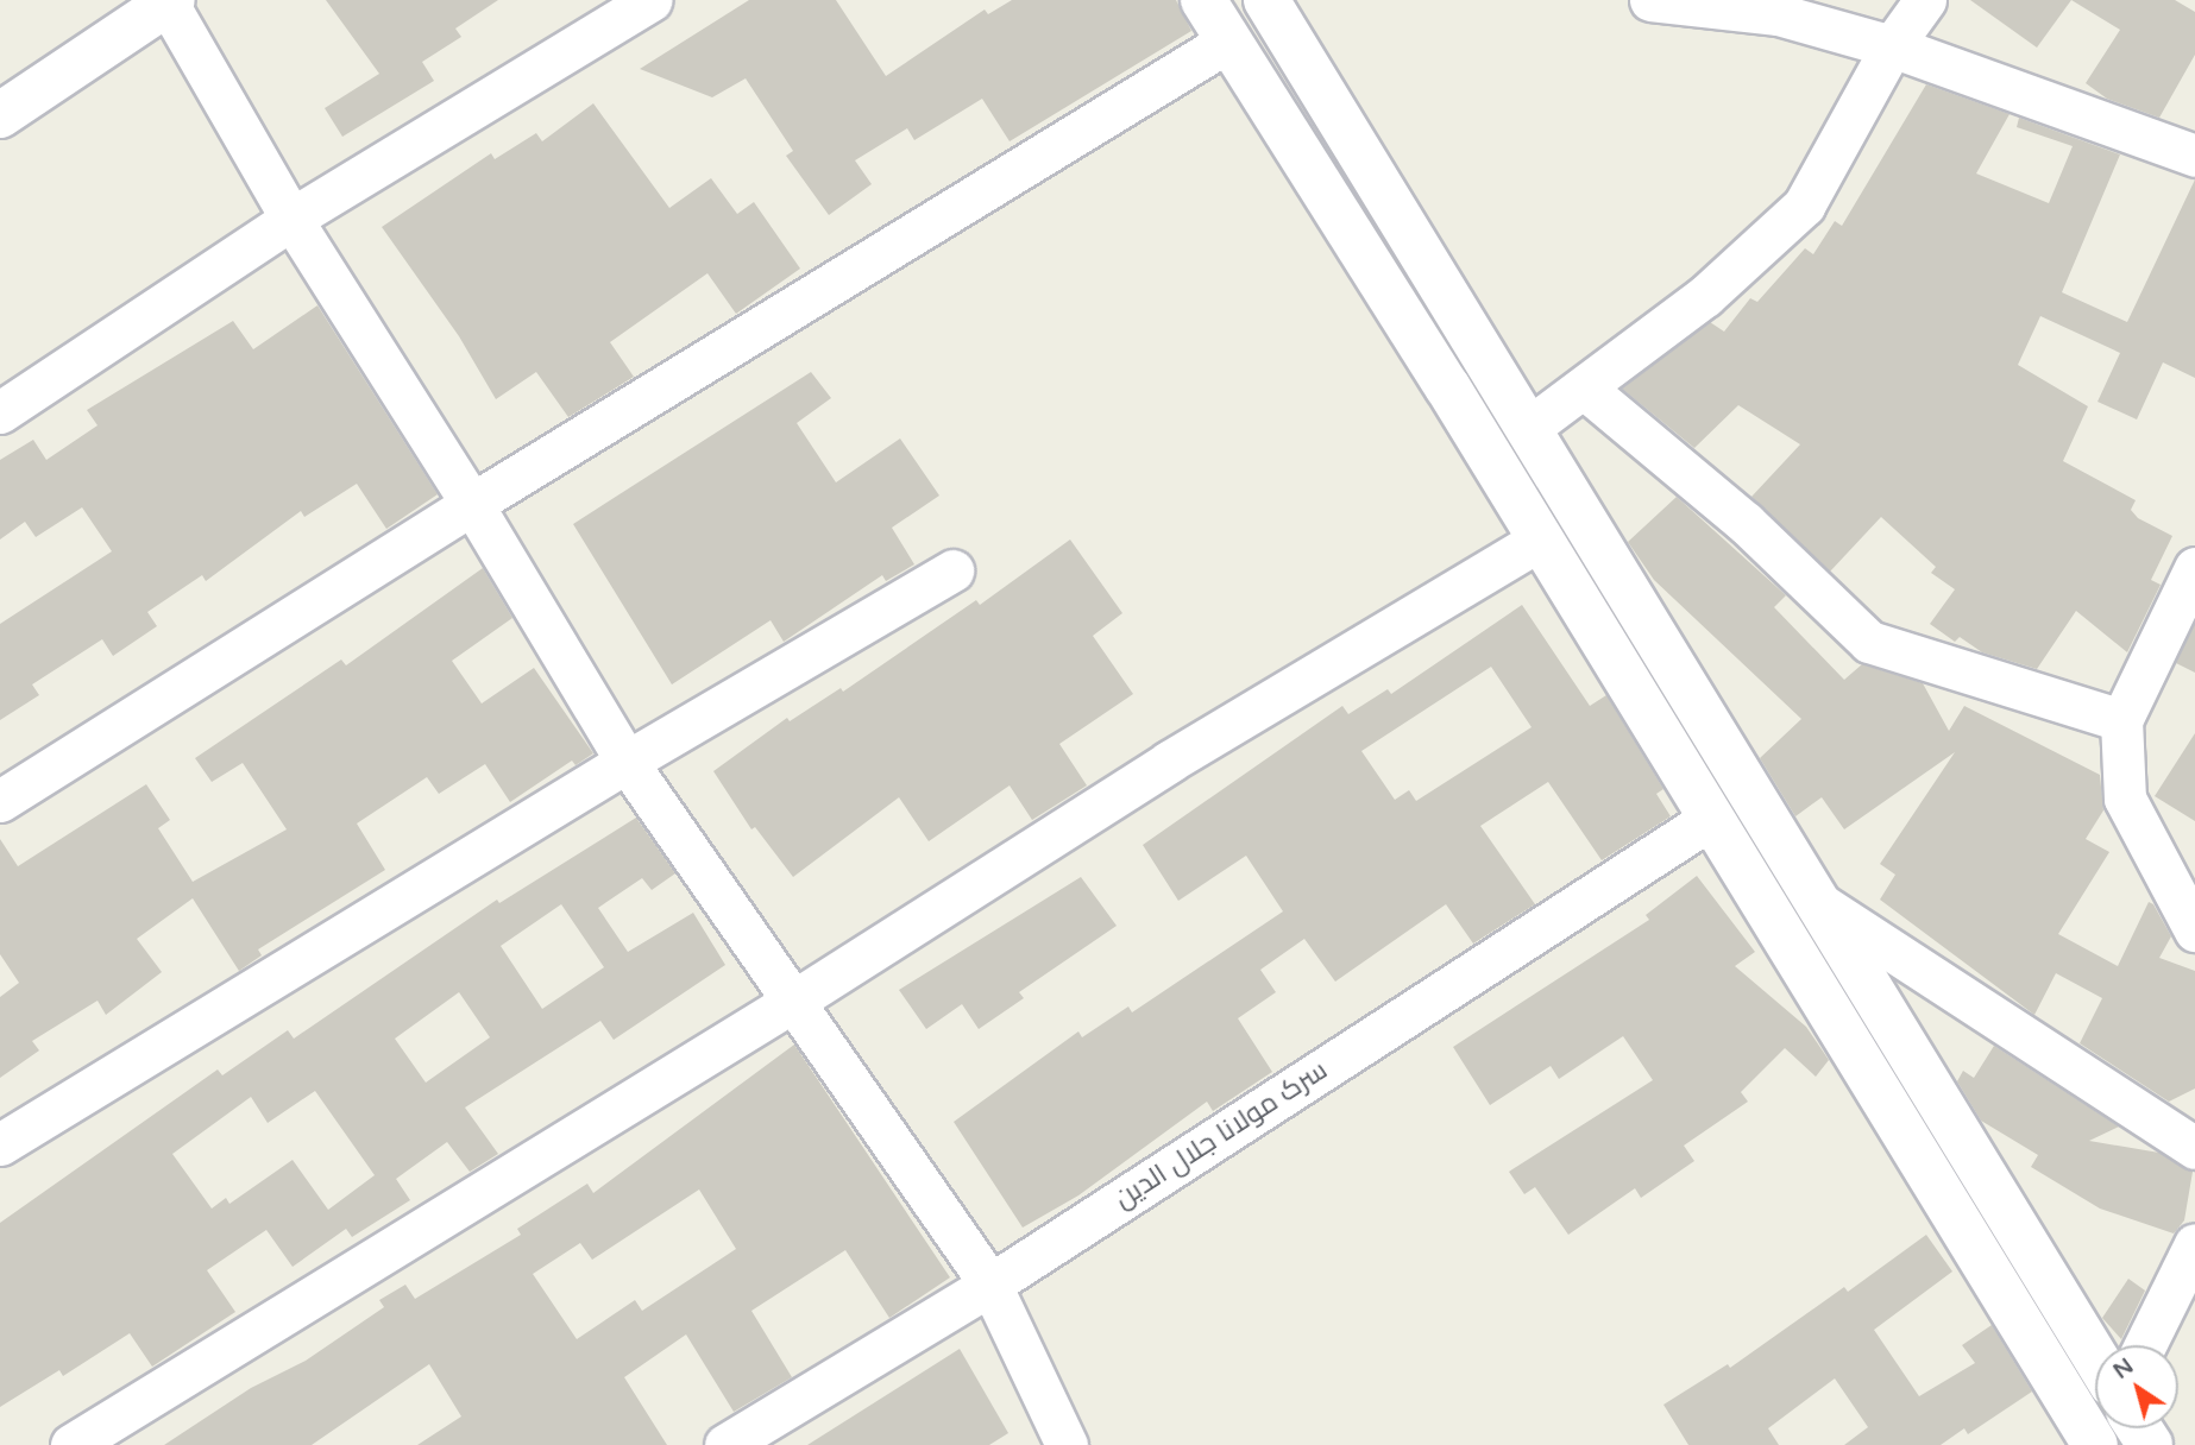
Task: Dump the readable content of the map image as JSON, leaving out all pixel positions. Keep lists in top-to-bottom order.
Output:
{
  "streets": {
    "street": ["سرک مولانا جلال الدین"]
  },
  "north": "top left"
}
